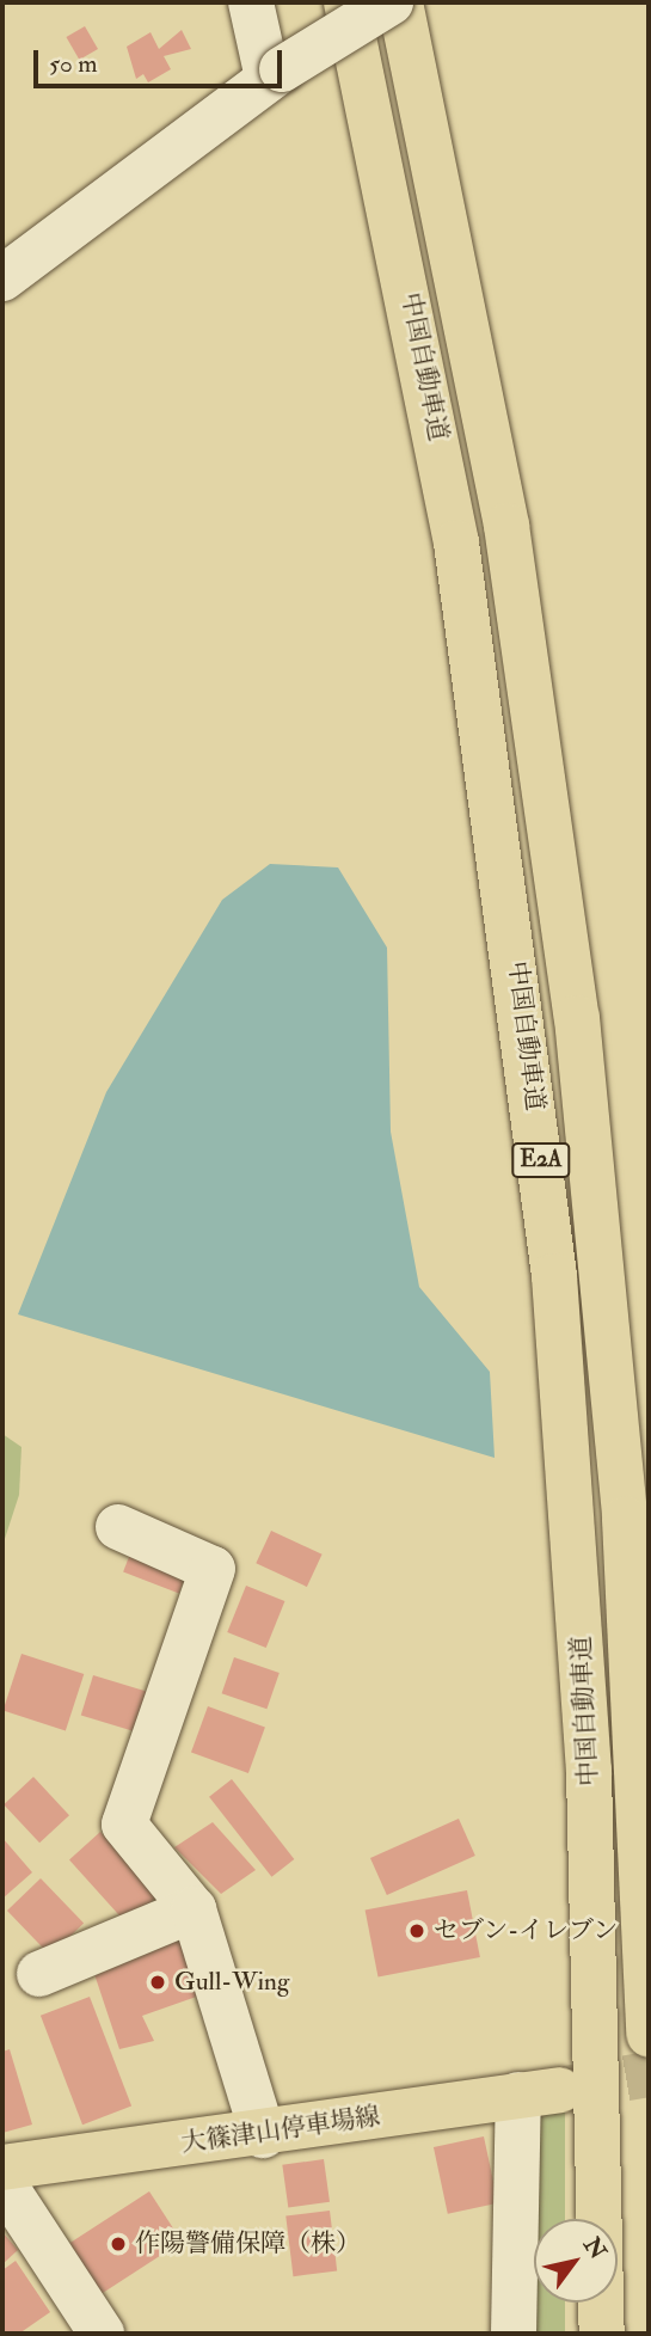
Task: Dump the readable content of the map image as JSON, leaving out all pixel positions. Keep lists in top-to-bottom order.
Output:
{
  "streets": {
    "main road": ["中国自動車道", "E2A", "大篠津山停車場線"]
  },
  "places": ["セブン-イレブン", "Gull-Wing", "作陽警備保障（株）"],
  "scale_bar": "50 m",
  "north": "top right"
}
